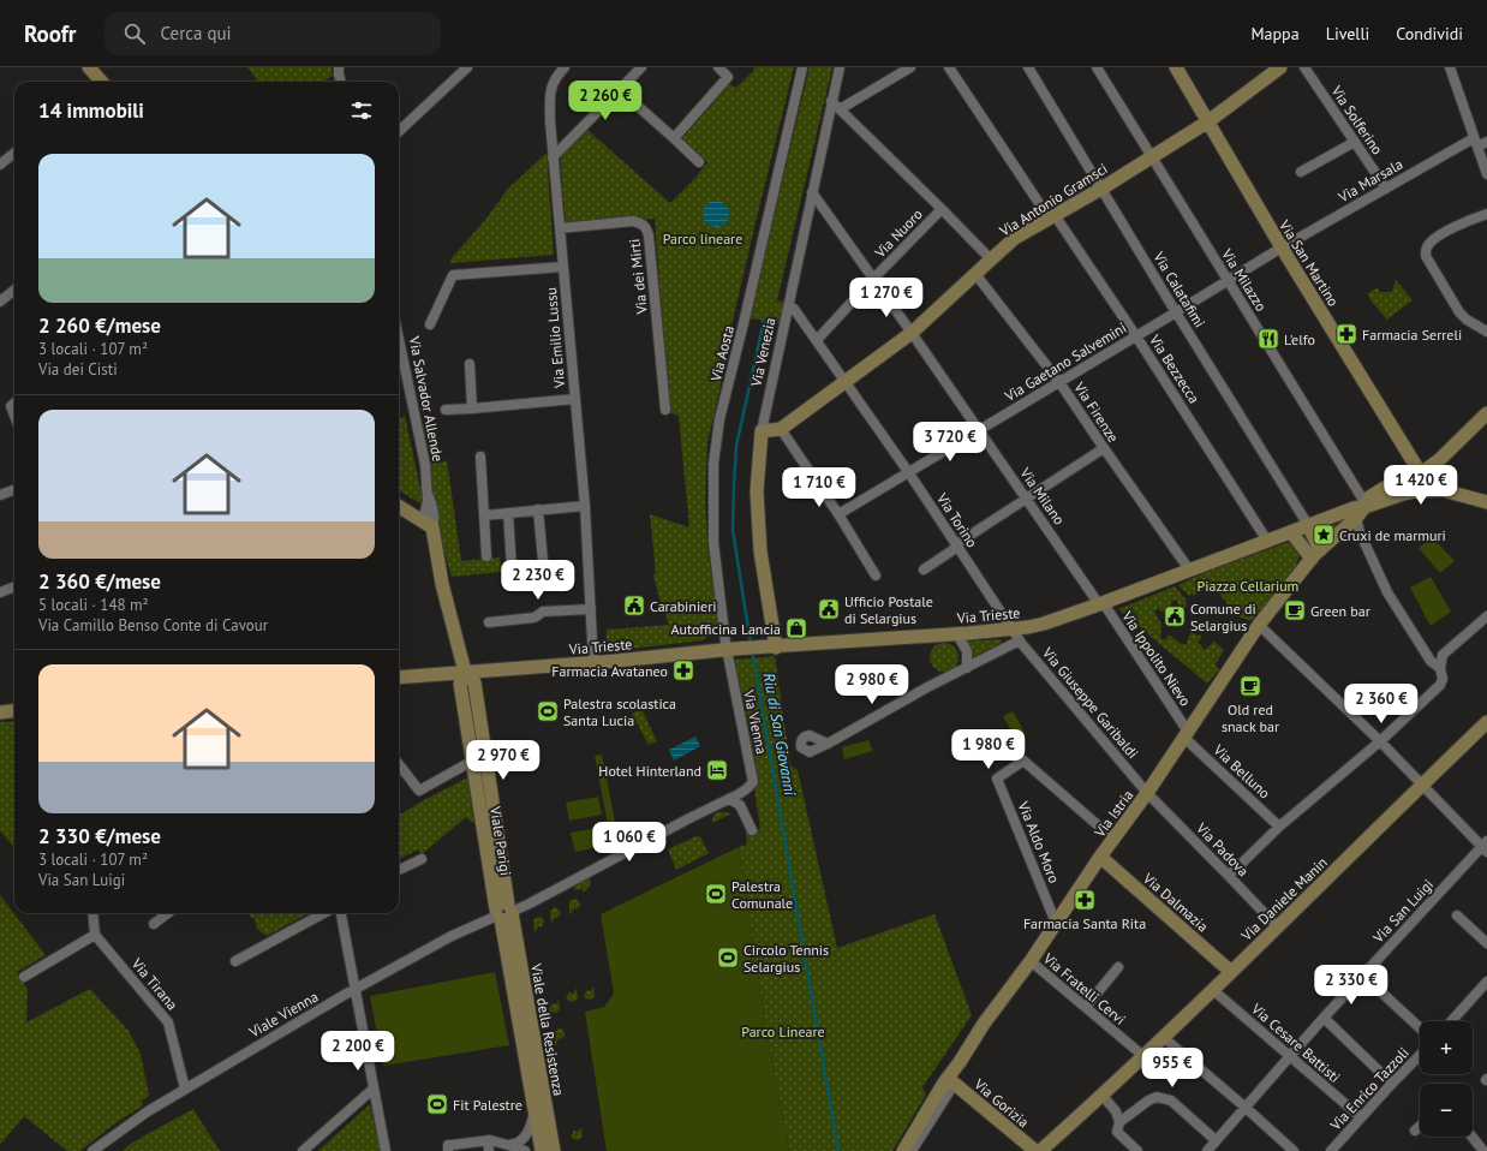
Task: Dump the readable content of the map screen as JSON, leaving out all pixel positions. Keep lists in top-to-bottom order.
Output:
{
  "streets": {
    "street": [
      "Via Solferino",
      "Via Marsala",
      "Via Antonio Gramsci",
      "Via Nuoro",
      "Via San Martino",
      "Via dei Mirti",
      "Via Milazzo",
      "Via Calatafimi",
      "Via Emilio Lussu",
      "Via Venezia",
      "Via Aosta",
      "Via Gaetano Salvemini",
      "Via Bezzecca",
      "Via Salvador Allende",
      "Via Firenze",
      "Via Milano",
      "Via Torino",
      "Via Trieste",
      "Via Ippolito Nievo",
      "Via Giuseppe Garibaldi",
      "Via Vienna",
      "Via Belluno",
      "Via Istria",
      "Viale Parigi",
      "Via Aldo Moro",
      "Via Padova",
      "Via Daniele Manin",
      "Via Dalmazia",
      "Via San Luigi",
      "Via Tirana",
      "Via Fratelli Cervi",
      "Viale Vienna",
      "Viale della Resistenza",
      "Via Cesare Battisti",
      "Via Enrico Tazzoli",
      "Via Gorizia"
    ]
  },
  "crossings": [
    ["Via Solferino", "Via Marsala"],
    ["Via Marsala", "Via San Martino"],
    ["Via Marsala", "Via Gaetano Salvemini"],
    ["Via Antonio Gramsci", "Via San Martino"],
    ["Via Antonio Gramsci", "Via Milazzo"],
    ["Via Antonio Gramsci", "Via Calatafimi"],
    ["Via Antonio Gramsci", "Via Venezia"],
    ["Via Antonio Gramsci", "Via Bezzecca"],
    ["Via Antonio Gramsci", "Via Firenze"],
    ["Via Antonio Gramsci", "Via Milano"],
    ["Via Antonio Gramsci", "Via Torino"],
    ["Via Nuoro", "Via Milano"],
    ["Via Nuoro", "Via Torino"],
    ["Via San Martino", "Via Gaetano Salvemini"],
    ["Via San Martino", "Via Istria"],
    ["Via dei Mirti", "Via Emilio Lussu"],
    ["Via Milazzo", "Via Gaetano Salvemini"],
    ["Via Milazzo", "Via Trieste"],
    ["Via Milazzo", "Via Istria"],
    ["Via Calatafimi", "Via Gaetano Salvemini"],
    ["Via Calatafimi", "Via Trieste"],
    ["Via Emilio Lussu", "Via Trieste"],
    ["Via Venezia", "Via Milano"],
    ["Via Venezia", "Via Trieste"],
    ["Via Aosta", "Via Trieste"],
    ["Via Aosta", "Via Vienna"],
    ["Via Gaetano Salvemini", "Via Bezzecca"],
    ["Via Gaetano Salvemini", "Via Firenze"],
    ["Via Gaetano Salvemini", "Via Milano"],
    ["Via Gaetano Salvemini", "Via Torino"],
    ["Via Bezzecca", "Via Trieste"],
    ["Via Salvador Allende", "Via Trieste"],
    ["Via Salvador Allende", "Viale Parigi"],
    ["Via Firenze", "Via Trieste"],
    ["Via Milano", "Via Trieste"],
    ["Via Milano", "Via Ippolito Nievo"],
    ["Via Torino", "Via Trieste"],
    ["Via Torino", "Via Giuseppe Garibaldi"],
    ["Via Trieste", "Via Ippolito Nievo"],
    ["Via Trieste", "Via Giuseppe Garibaldi"],
    ["Via Trieste", "Via Vienna"],
    ["Via Trieste", "Via Istria"],
    ["Via Trieste", "Viale Parigi"],
    ["Via Ippolito Nievo", "Via Belluno"],
    ["Via Ippolito Nievo", "Via Istria"],
    ["Via Giuseppe Garibaldi", "Via Istria"],
    ["Via Giuseppe Garibaldi", "Via Padova"],
    ["Via Vienna", "Viale Vienna"],
    ["Via Belluno", "Via Istria"],
    ["Via Istria", "Via Aldo Moro"],
    ["Via Istria", "Via Padova"],
    ["Via Istria", "Via Dalmazia"],
    ["Via Istria", "Via Fratelli Cervi"],
    ["Via Istria", "Via Gorizia"],
    ["Viale Parigi", "Viale Vienna"],
    ["Viale Parigi", "Viale della Resistenza"],
    ["Via Padova", "Via Daniele Manin"],
    ["Via Daniele Manin", "Via Dalmazia"],
    ["Via Daniele Manin", "Via Fratelli Cervi"],
    ["Via Daniele Manin", "Via Cesare Battisti"],
    ["Via San Luigi", "Via Cesare Battisti"],
    ["Via Tirana", "Viale Vienna"],
    ["Viale Vienna", "Viale della Resistenza"],
    ["Via Cesare Battisti", "Via Enrico Tazzoli"]
  ],
  "water": ["Riu di San Giovanni"],
  "parks": ["Parco lineare", "Piazza Cellarium", "Parco Lineare"],
  "places": {
    "pharmacy": ["Farmacia Serreli", "Farmacia Avataneo", "Farmacia Santa Rita"],
    "restaurant": ["L'elfo"],
    "place": ["Cruxi de marmuri"],
    "public building": ["Carabinieri", "Ufficio Postale di Selargius", "Comune di Selargius"],
    "cafe": ["Green bar", "Old red snack bar"],
    "shop": ["Autofficina Lancia"],
    "sports": [
      "Palestra scolastica Santa Lucia",
      "Palestra Comunale",
      "Circolo Tennis Selargius",
      "Fit Palestre"
    ],
    "hotel": ["Hotel Hinterland"]
  },
  "page": {
    "header": "Roofr",
    "search": "Cerca qui",
    "nav": ["Mappa", "Livelli", "Condividi"],
    "price": [
      "2 260 €",
      "1 270 €",
      "3 720 €",
      "1 420 €",
      "1 710 €",
      "2 230 €",
      "2 980 €",
      "2 360 €",
      "1 980 €",
      "2 970 €",
      "1 060 €",
      "2 330 €",
      "2 200 €",
      "955 €"
    ],
    "heading": "14 immobili",
    "list": [
      {
        "name": "2 260 €/mese",
        "note": "3 locali · 107 m² · Via dei Cisti"
      },
      {
        "name": "2 360 €/mese",
        "note": "5 locali · 148 m² · Via Camillo Benso Conte di Cavour"
      },
      {
        "name": "2 330 €/mese",
        "note": "3 locali · 107 m² · Via San Luigi"
      }
    ],
    "map_buttons": ["+", "−"]
  }
}
